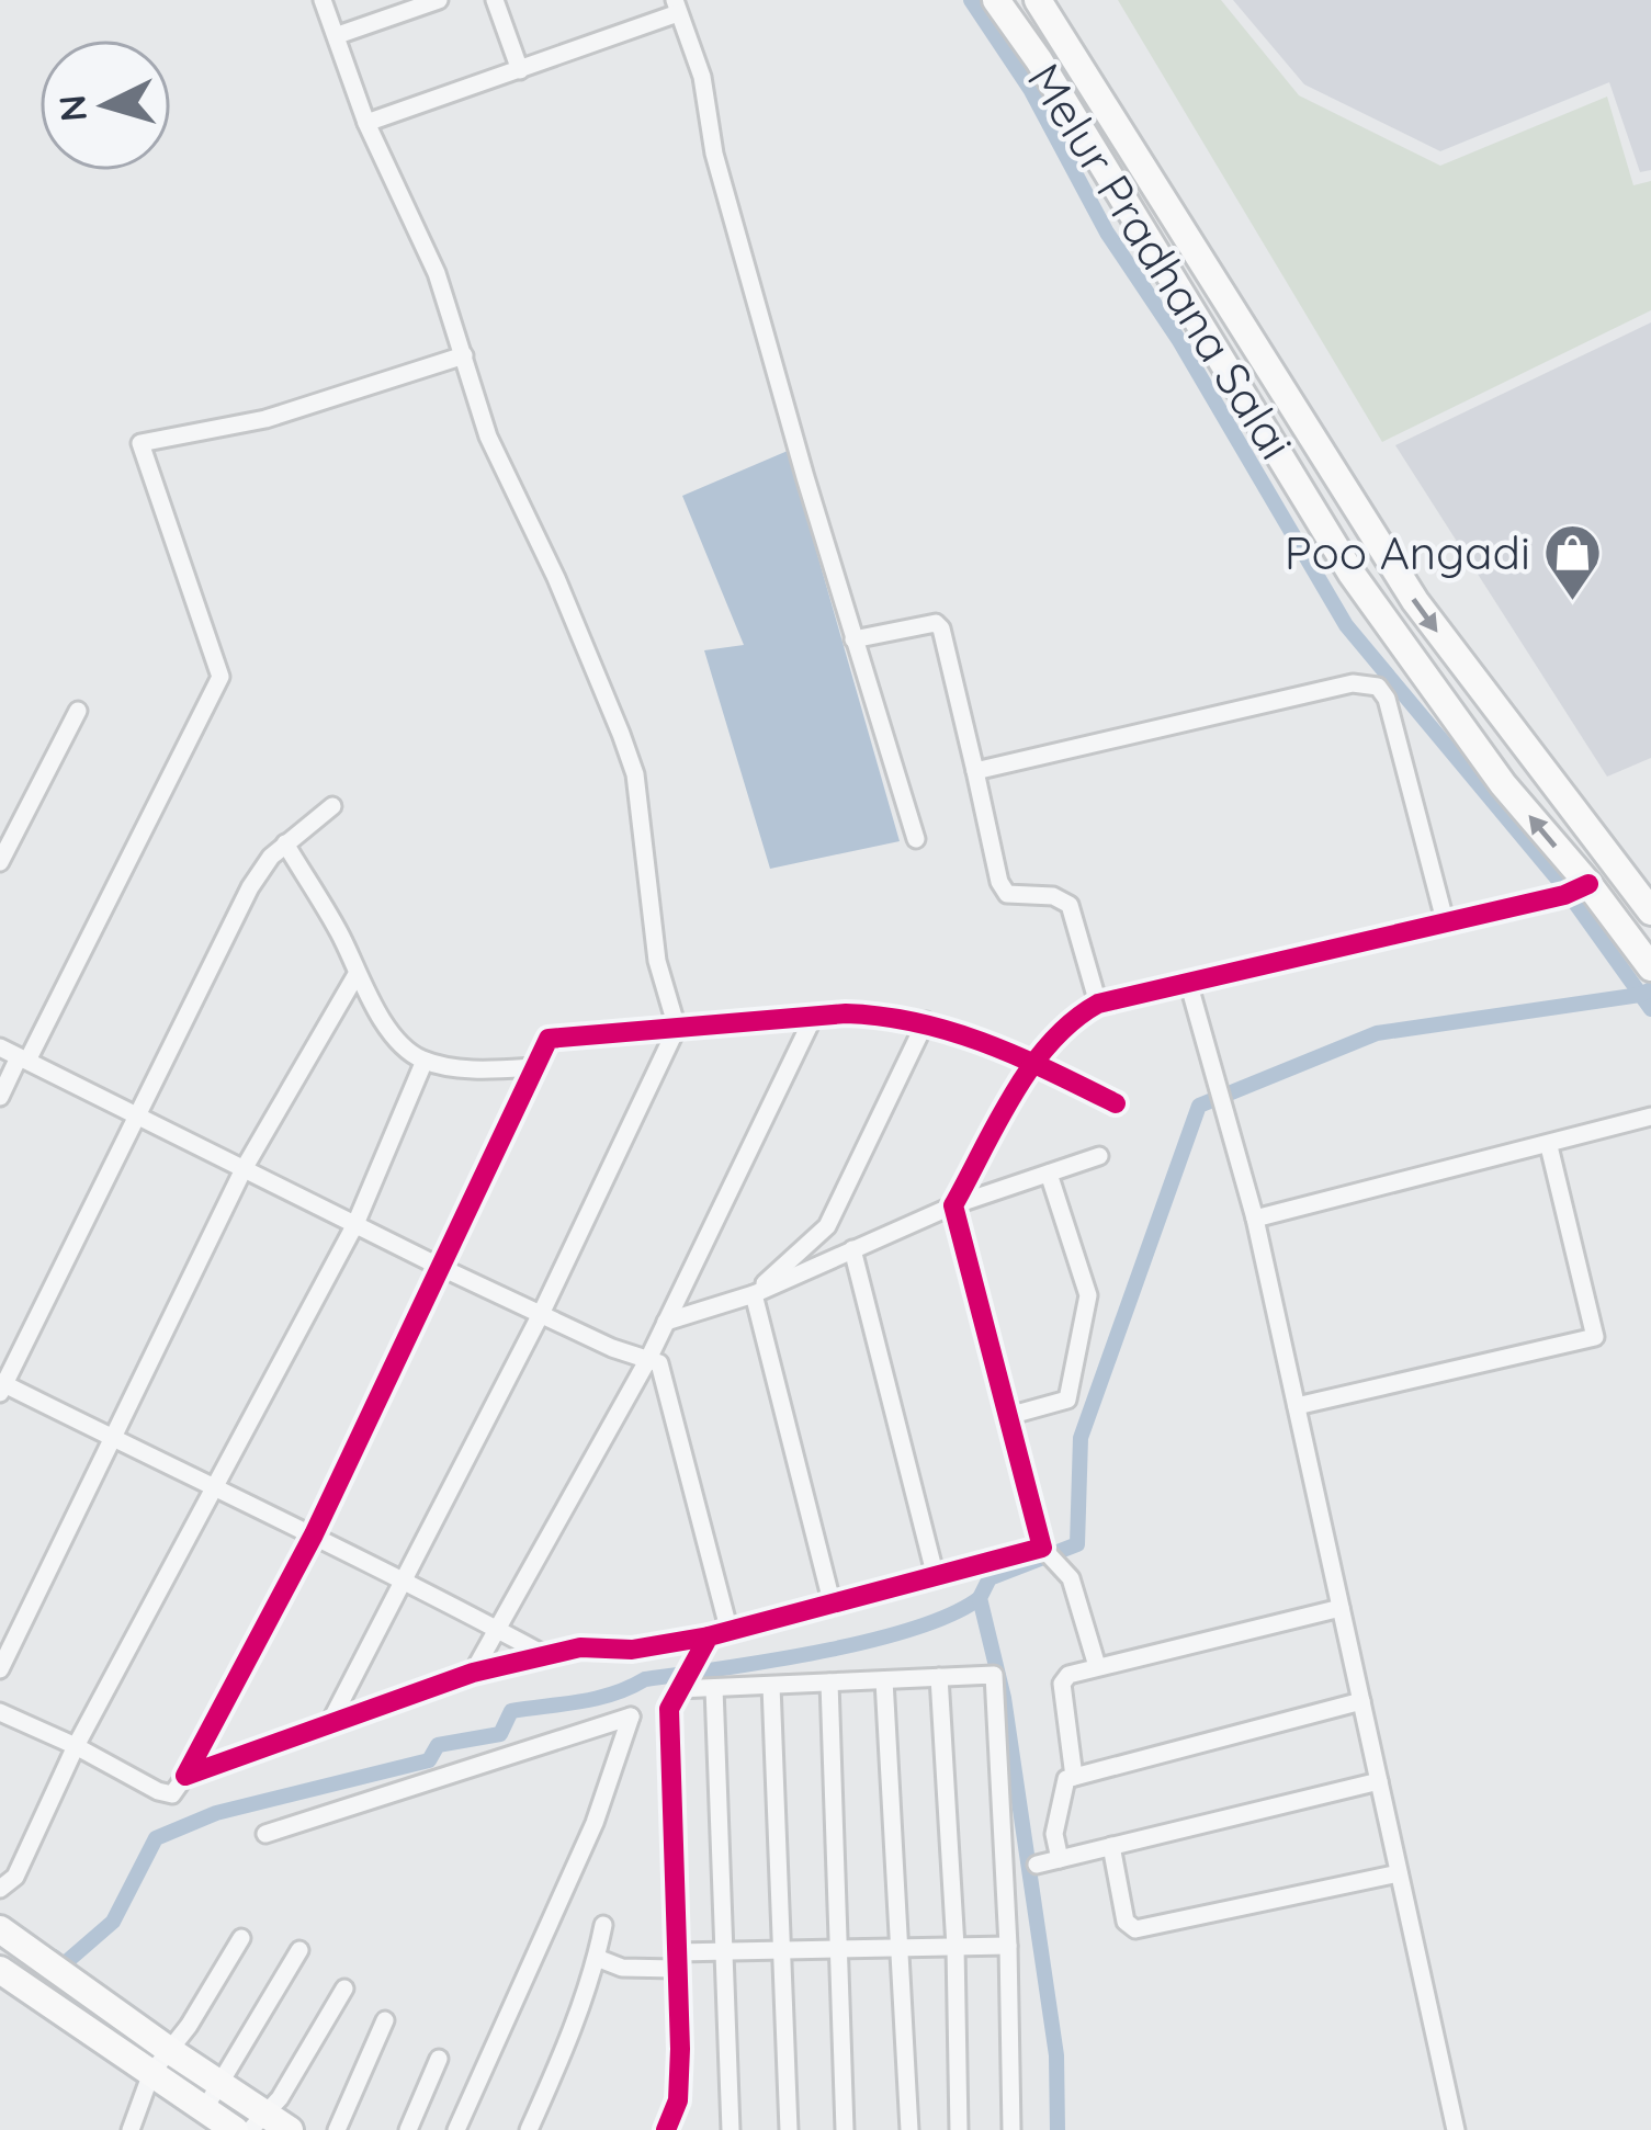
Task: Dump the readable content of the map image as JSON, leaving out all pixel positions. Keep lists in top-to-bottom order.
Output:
{
  "streets": {
    "main road": ["Melur Pradhana Salai"]
  },
  "places": {
    "shop": ["Poo Angadi"]
  },
  "north": "left"
}
